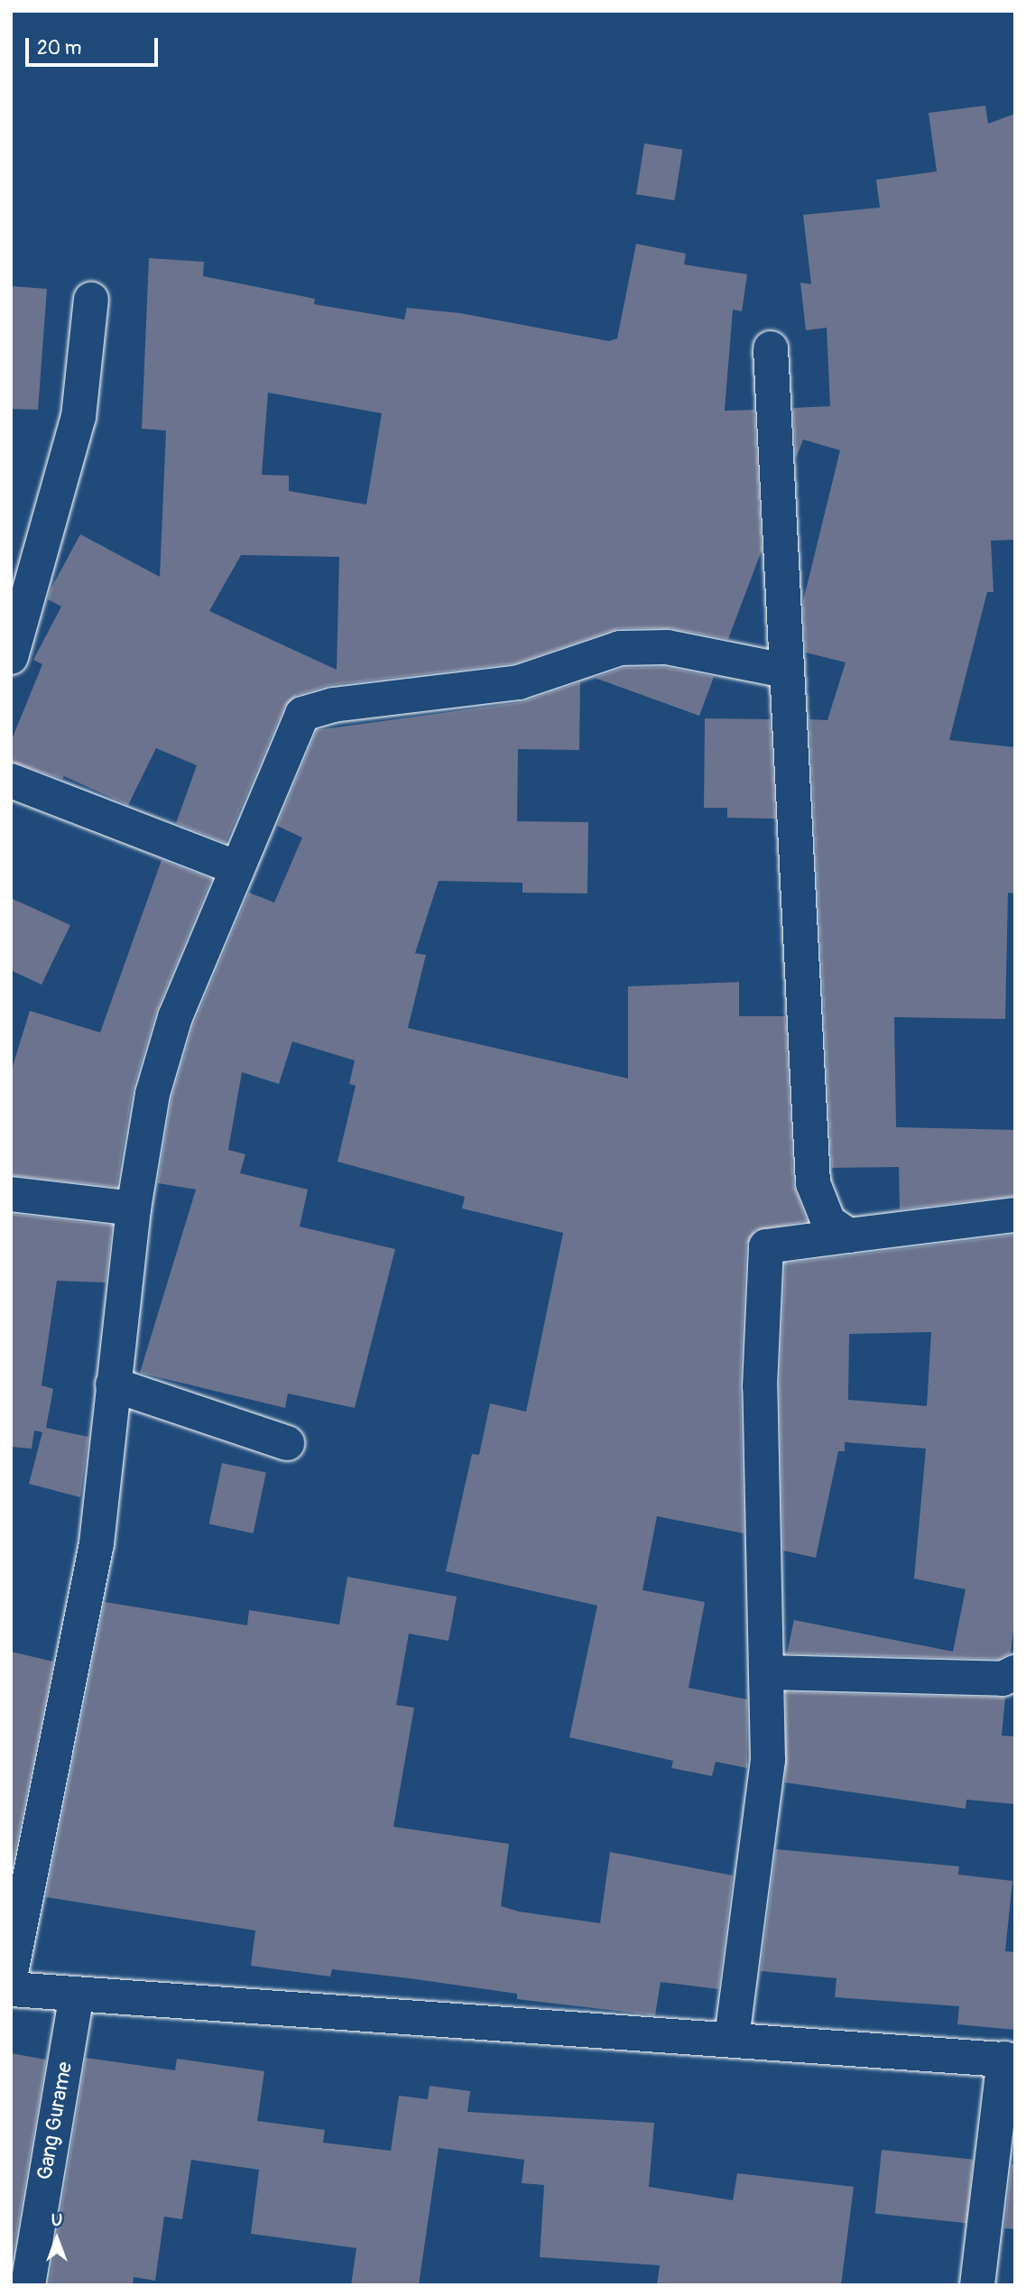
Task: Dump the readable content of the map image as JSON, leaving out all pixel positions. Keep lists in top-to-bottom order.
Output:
{
  "streets": {
    "street": ["Gang Gurame"]
  },
  "scale_bar": "20 m",
  "north": "top"
}
